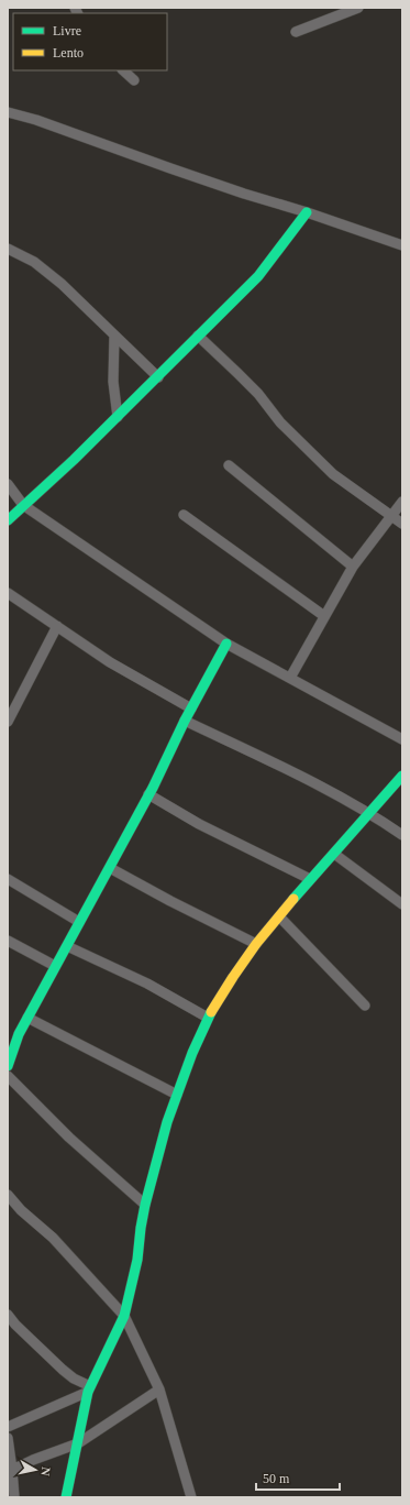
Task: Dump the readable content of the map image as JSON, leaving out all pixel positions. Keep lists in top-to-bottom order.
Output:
{
  "legend": ["Livre", "Lento"],
  "scale_bar": "50 m",
  "north": "right"
}
